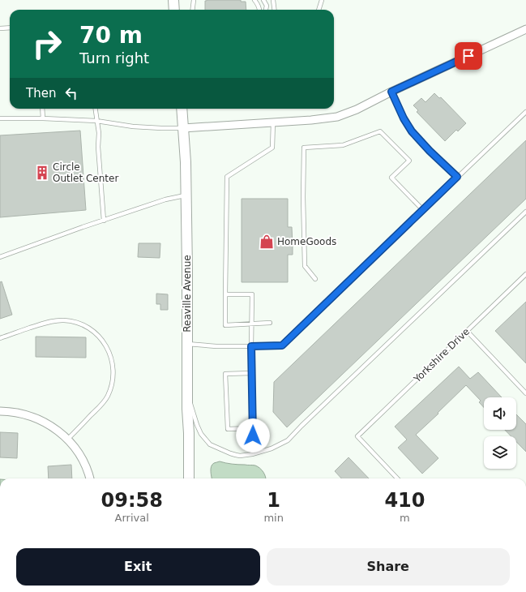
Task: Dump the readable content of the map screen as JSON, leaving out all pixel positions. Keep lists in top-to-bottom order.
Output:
{
  "streets": {
    "street": ["Reaville Avenue"],
    "lane": ["Yorkshire Drive"]
  },
  "places": {
    "building": ["Circle Outlet Center"],
    "shop": ["HomeGoods"]
  },
  "page": {
    "turn": ["70 m", "Turn right"],
    "then": "Then",
    "eta": [
      "09:58",
      "Arrival",
      "1",
      "min",
      "410",
      "m"
    ],
    "buttons": ["Exit", "Share"]
  }
}
